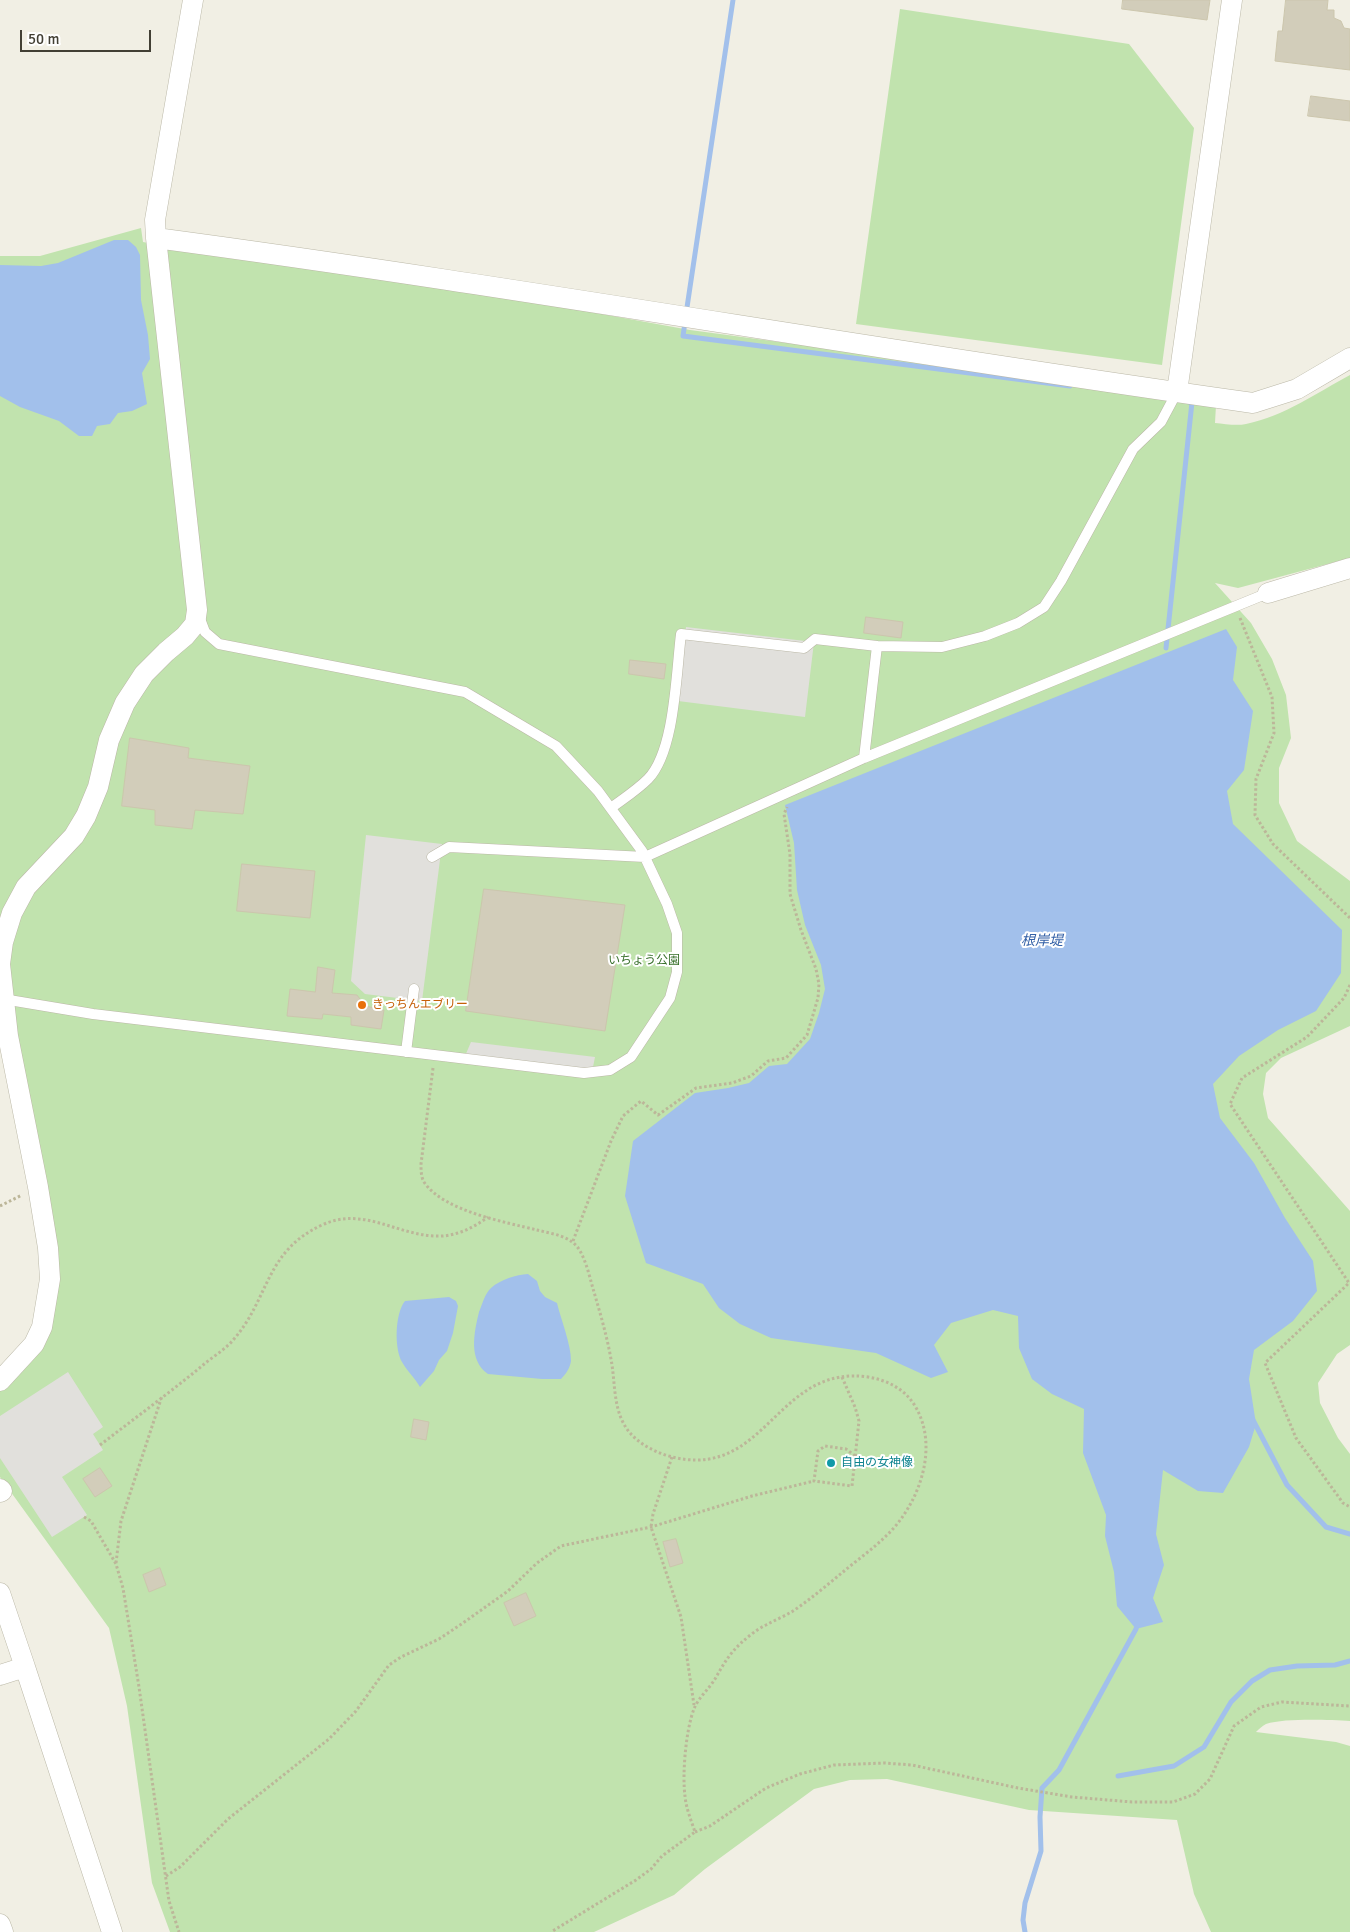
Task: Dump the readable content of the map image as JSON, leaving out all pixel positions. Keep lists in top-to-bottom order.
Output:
{
  "water": ["根岸堤"],
  "parks": ["いちょう公園"],
  "places": ["きっちんエブリー", "自由の女神像"],
  "scale_bar": "50 m"
}
